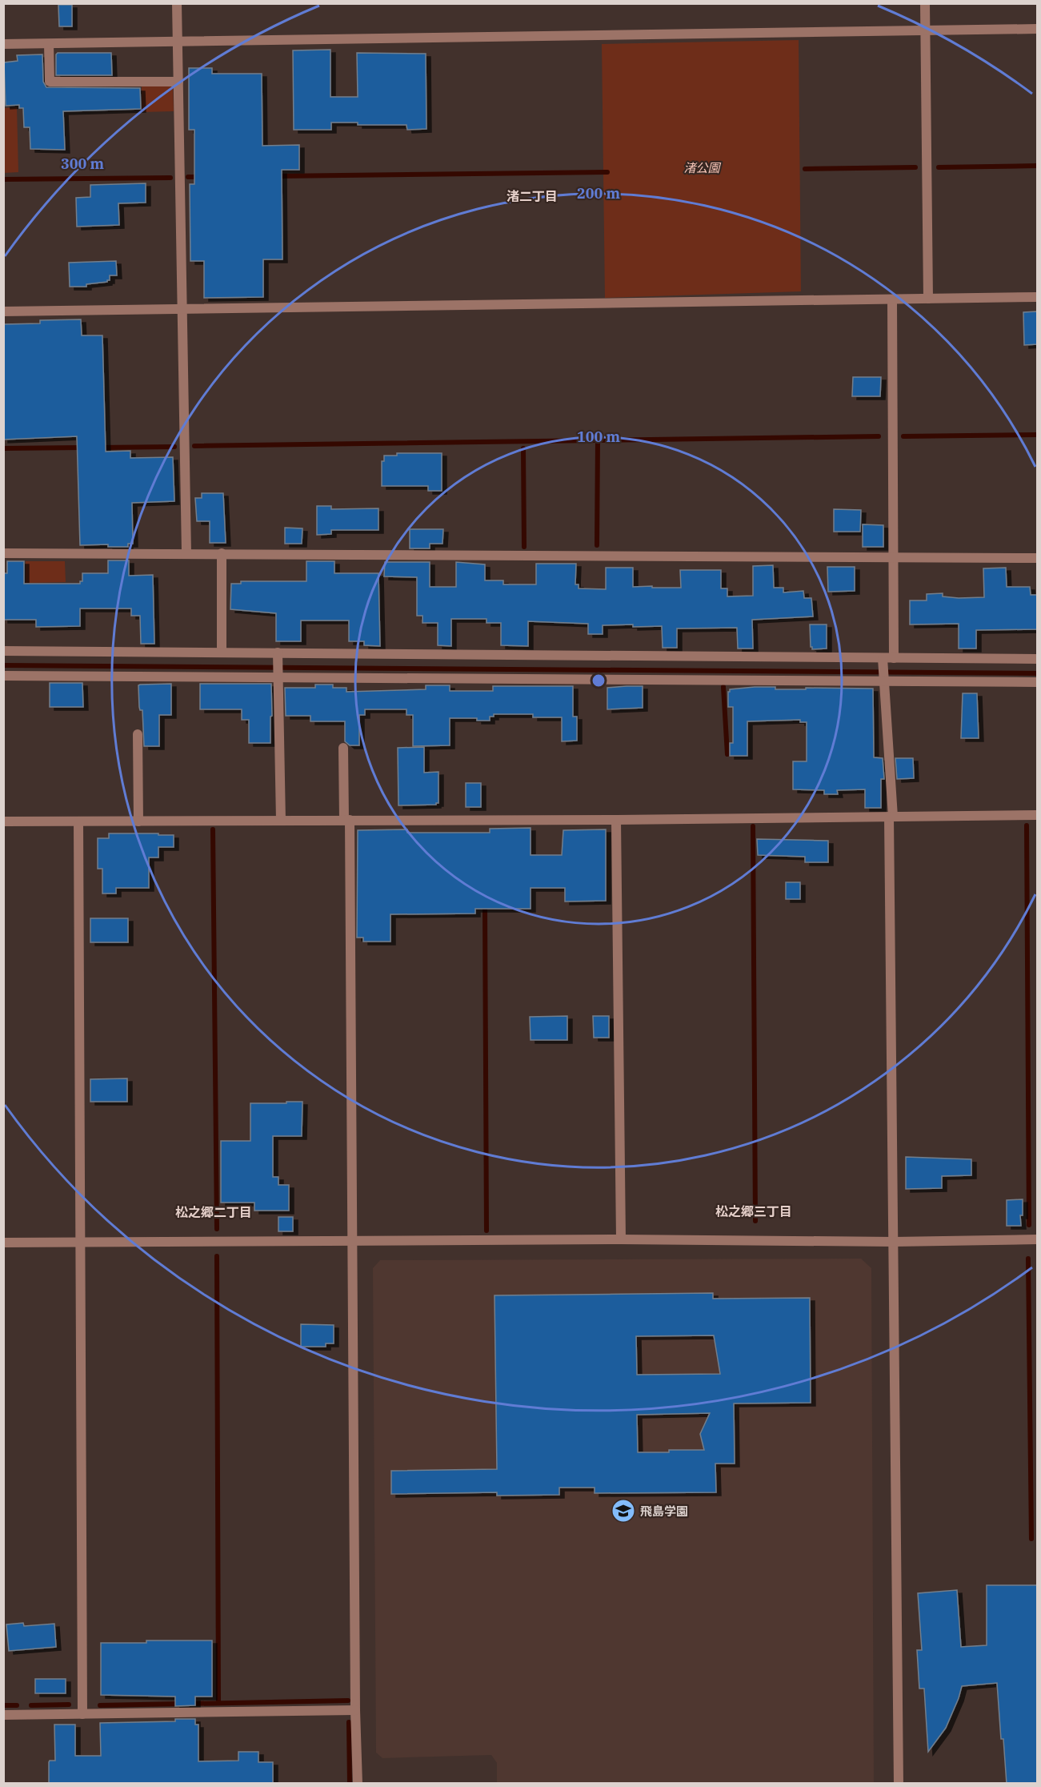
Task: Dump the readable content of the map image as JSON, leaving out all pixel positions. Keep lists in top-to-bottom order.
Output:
{
  "districts": ["渚二丁目", "松之郷三丁目", "松之郷二丁目"],
  "parks": ["渚公園"],
  "places": {
    "school or university": ["飛島学園"]
  },
  "rings": ["300 m", "200 m", "100 m"]
}
